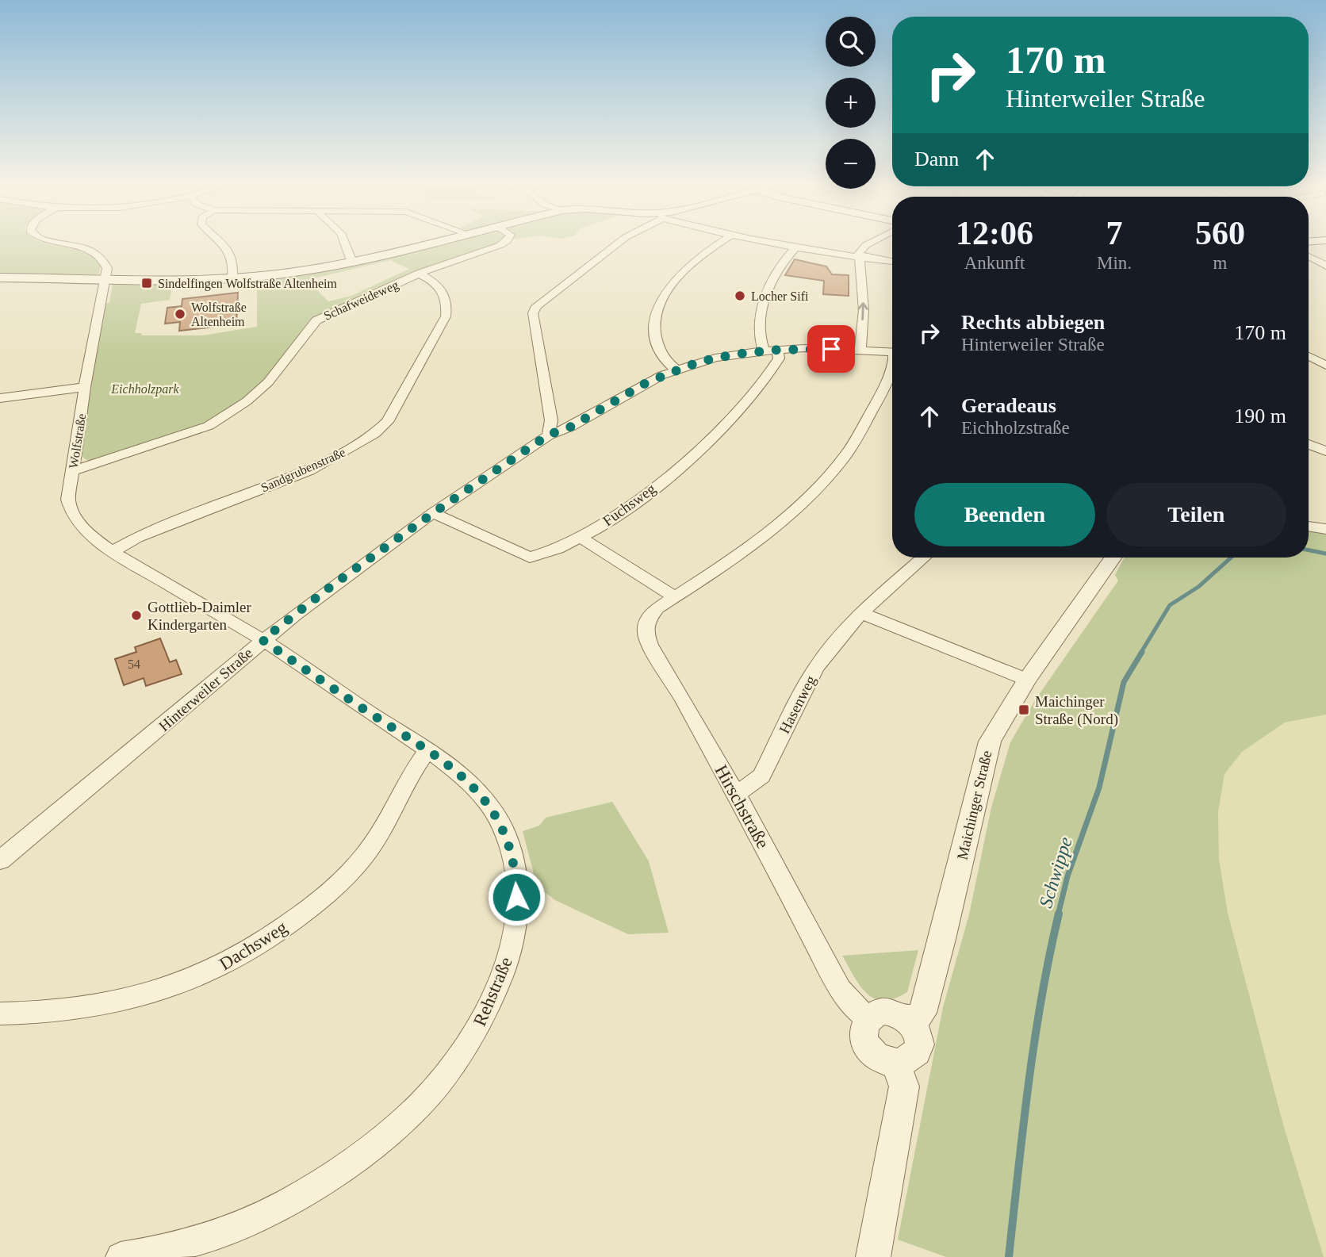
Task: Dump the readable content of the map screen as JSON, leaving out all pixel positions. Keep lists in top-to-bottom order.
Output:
{
  "streets": {
    "street": [
      "Schafweideweg",
      "Wolfstraße",
      "Sandgrubenstraße",
      "Fuchsweg",
      "Hinterweiler Straße",
      "Hasenweg",
      "Maichinger Straße",
      "Hirschstraße",
      "Dachsweg",
      "Rehstraße"
    ]
  },
  "crossings": [
    ["Schafweideweg", "Wolfstraße"],
    ["Schafweideweg", "Sandgrubenstraße"],
    ["Wolfstraße", "Sandgrubenstraße"],
    ["Wolfstraße", "Hinterweiler Straße"],
    ["Wolfstraße", "Rehstraße"],
    ["Fuchsweg", "Hinterweiler Straße"],
    ["Hinterweiler Straße", "Rehstraße"],
    ["Hasenweg", "Hirschstraße"],
    ["Maichinger Straße", "Hirschstraße"],
    ["Dachsweg", "Rehstraße"]
  ],
  "water": ["Schwippe"],
  "parks": ["Eichholzpark"],
  "places": {
    "transit": ["Sindelfingen Wolfstraße Altenheim", "Maichinger Straße (Nord)"],
    "other": ["Locher Sifi", "Wolfstraße Altenheim", "Gottlieb-Daimler Kindergarten"]
  },
  "house_numbers": ["54"],
  "page": {
    "map_buttons": ["+", "−"],
    "turn": ["170 m", "Hinterweiler Straße"],
    "then": "Dann",
    "eta": [
      "12:06",
      "Ankunft",
      "7",
      "Min.",
      "560",
      "m"
    ],
    "list": [
      {
        "name": "Rechts abbiegen",
        "note": "Hinterweiler Straße",
        "value": "170 m"
      },
      {
        "name": "Geradeaus",
        "note": "Eichholzstraße",
        "value": "190 m"
      }
    ],
    "buttons": ["Beenden", "Teilen"]
  }
}
